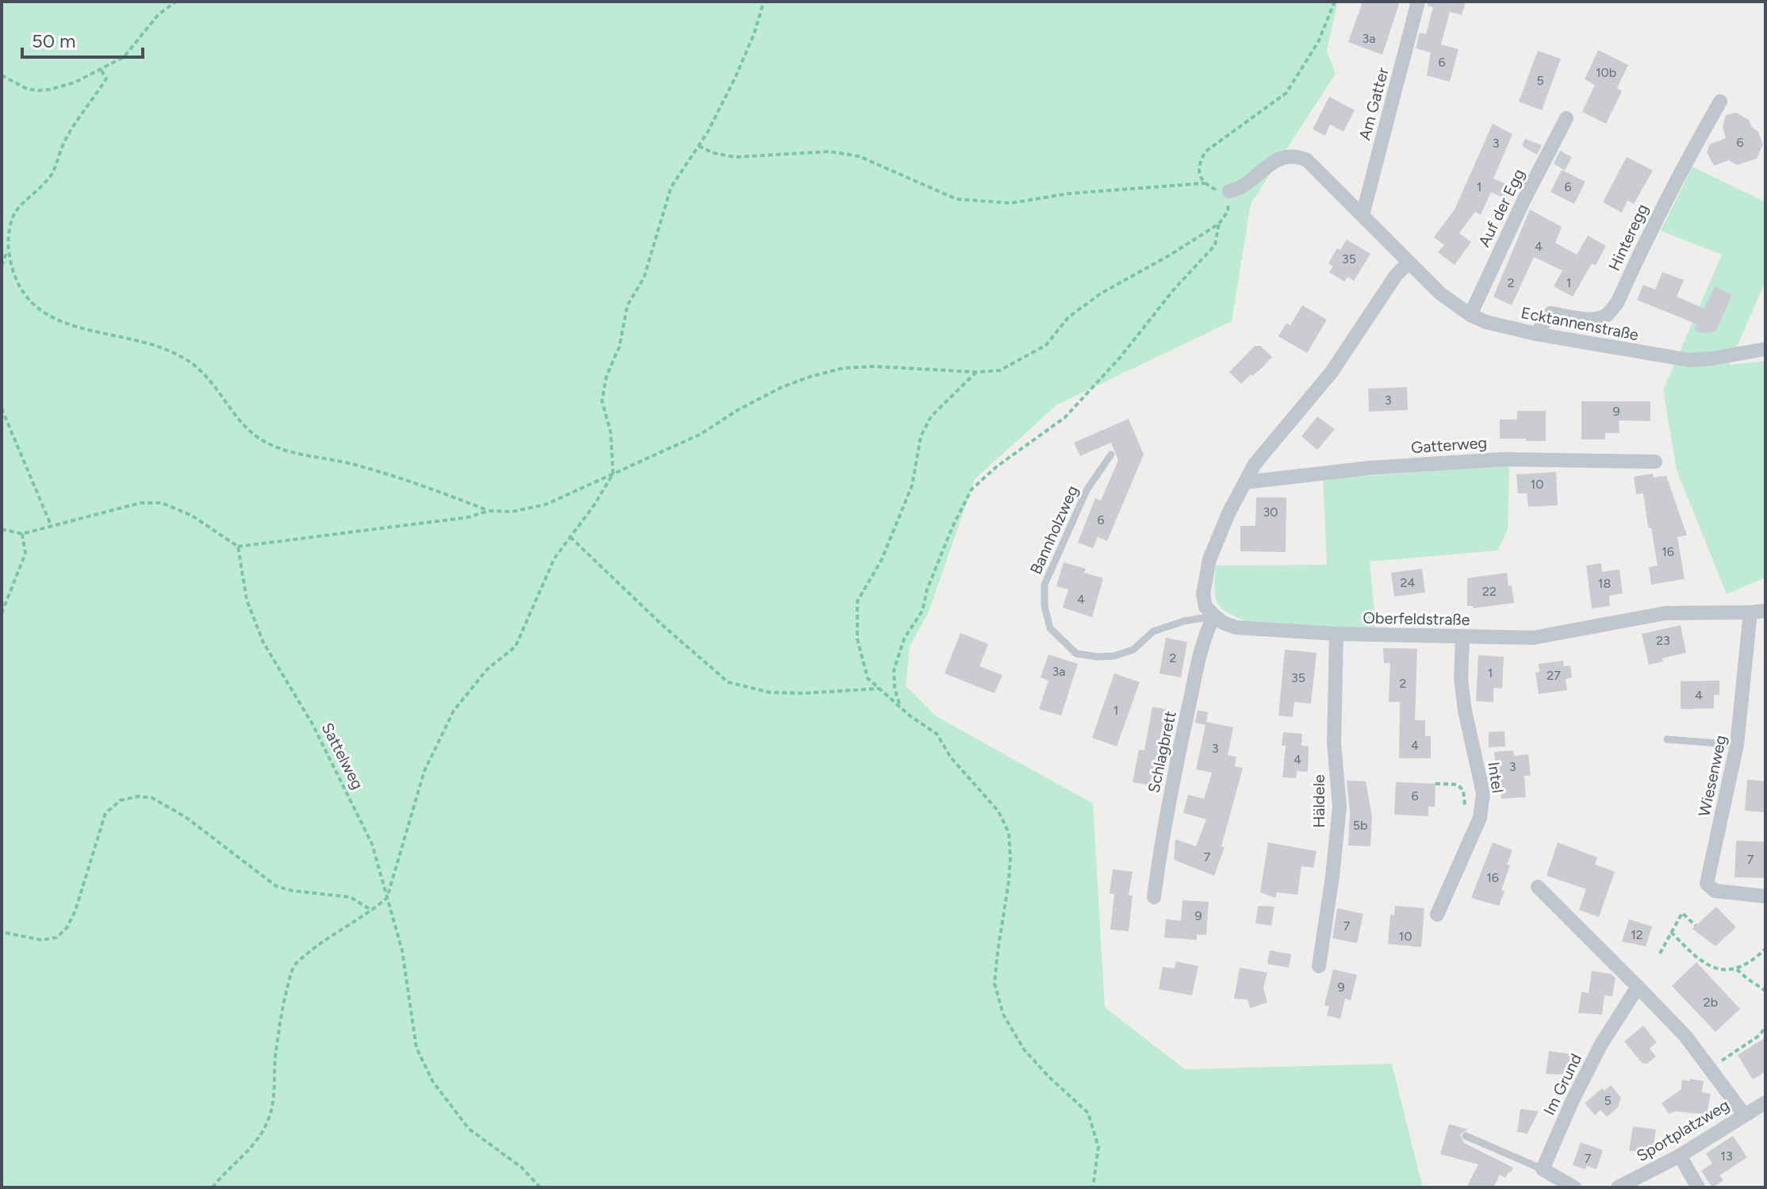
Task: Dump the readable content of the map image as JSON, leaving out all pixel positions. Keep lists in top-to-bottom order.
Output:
{
  "streets": {
    "street": [
      "Am Gatter",
      "Auf der Egg",
      "Hinteregg",
      "Ecktannenstraße",
      "Gatterweg",
      "Oberfeldstraße",
      "Schlagbrett",
      "Wiesenweg",
      "Intel",
      "Häldele",
      "Im Grund",
      "Sportplatzweg"
    ],
    "lane": ["Bannholzweg"],
    "path": ["Sattelweg"]
  },
  "crossings": [
    ["Am Gatter", "Ecktannenstraße"],
    ["Auf der Egg", "Ecktannenstraße"],
    ["Hinteregg", "Ecktannenstraße"],
    ["Bannholzweg", "Oberfeldstraße"],
    ["Bannholzweg", "Schlagbrett"],
    ["Oberfeldstraße", "Schlagbrett"],
    ["Oberfeldstraße", "Wiesenweg"],
    ["Oberfeldstraße", "Intel"],
    ["Oberfeldstraße", "Häldele"]
  ],
  "house_numbers": [
    "3a",
    "6",
    "10b",
    "5",
    "6",
    "3",
    "1",
    "6",
    "4",
    "35",
    "2",
    "1",
    "3",
    "9",
    "10",
    "30",
    "6",
    "16",
    "24",
    "18",
    "22",
    "4",
    "23",
    "2",
    "3a",
    "1",
    "27",
    "35",
    "2",
    "4",
    "1",
    "4",
    "3",
    "4",
    "3",
    "6",
    "5b",
    "7",
    "7",
    "16",
    "9",
    "7",
    "12",
    "10",
    "9",
    "2b",
    "5",
    "13",
    "7"
  ],
  "scale_bar": "50 m"
}
